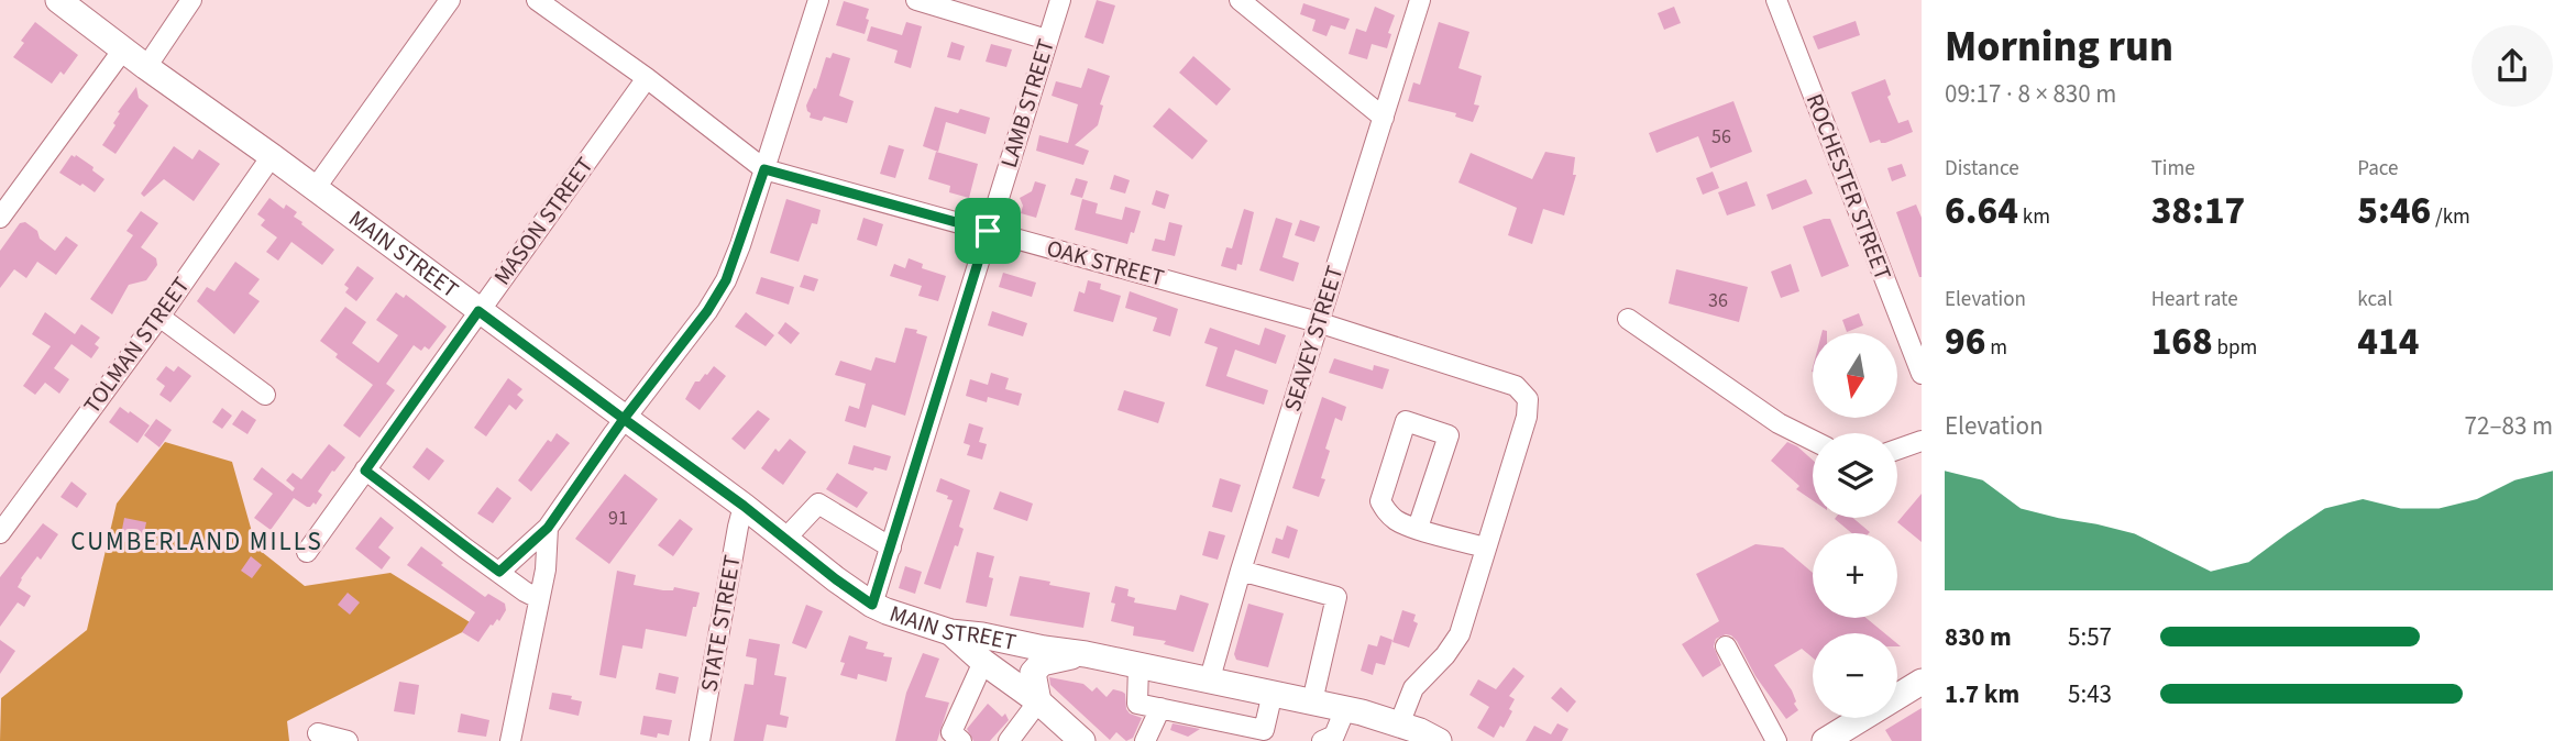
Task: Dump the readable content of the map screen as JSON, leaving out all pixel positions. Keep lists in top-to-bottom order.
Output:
{
  "streets": {
    "main road": ["MAIN STREET"],
    "street": [
      "LAMB STREET",
      "ROCHESTER STREET",
      "MASON STREET",
      "OAK STREET",
      "SEAVEY STREET",
      "TOLMAN STREET",
      "STATE STREET"
    ]
  },
  "crossings": [
    ["LAMB STREET", "MAIN STREET"],
    ["LAMB STREET", "OAK STREET"],
    ["MASON STREET", "MAIN STREET"],
    ["MASON STREET", "OAK STREET"],
    ["MAIN STREET", "SEAVEY STREET"],
    ["MAIN STREET", "TOLMAN STREET"],
    ["MAIN STREET", "STATE STREET"],
    ["OAK STREET", "SEAVEY STREET"]
  ],
  "districts": ["CUMBERLAND MILLS"],
  "house_numbers": ["56", "36", "91"],
  "north": "bottom",
  "page": {
    "heading": ["Morning run", "09:17 · 8 × 830 m"],
    "stats": [
      ["Distance", "6.64 km"],
      ["Time", "38:17"],
      ["Pace", "5:46 /km"],
      ["Elevation", "96 m"],
      ["Heart rate", "168 bpm"],
      ["kcal", "414"]
    ],
    "map_buttons": ["+", "−"],
    "chart": ["Elevation", "72–83 m"],
    "list": [
      {
        "name": "830 m",
        "note": "5:57"
      },
      {
        "name": "1.7 km",
        "note": "5:43"
      }
    ]
  }
}
